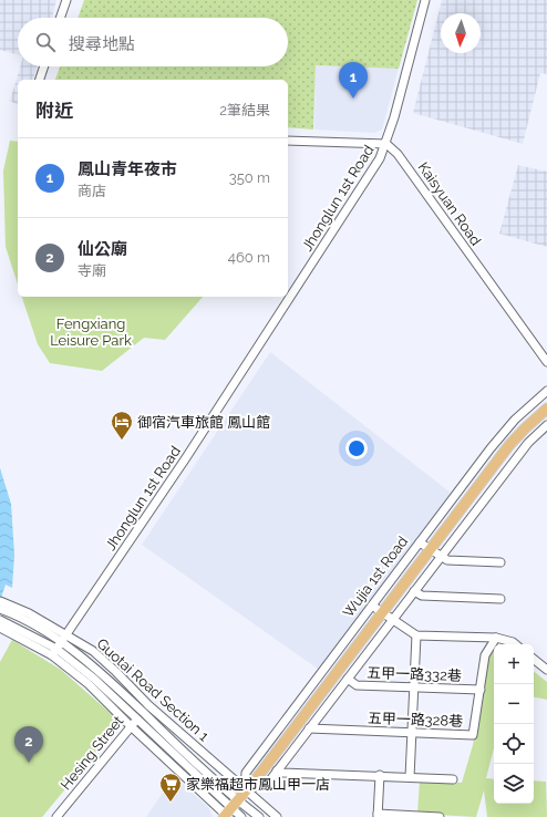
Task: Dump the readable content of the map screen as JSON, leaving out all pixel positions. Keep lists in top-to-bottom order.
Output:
{
  "streets": {
    "main road": ["Wujia 1st Road"],
    "street": [
      "Jhonglun 1st Road",
      "Kaisyuan Road",
      "五甲一路332巷",
      "Guotai Road Section 1",
      "五甲一路328巷",
      "Hesing Street"
    ]
  },
  "crossings": [
    ["Jhonglun 1st Road", "Kaisyuan Road"],
    ["Jhonglun 1st Road", "Guotai Road Section 1"],
    ["Wujia 1st Road", "Guotai Road Section 1"],
    ["五甲一路332巷", "五甲一路328巷"],
    ["Guotai Road Section 1", "Hesing Street"]
  ],
  "parks": ["Fengxiang Leisure Park"],
  "places": {
    "hotel": ["御宿汽車旅館 鳳山館"],
    "supermarket": ["家樂福超市鳳山甲一店"]
  },
  "north": "bottom",
  "page": {
    "search": "搜尋地點",
    "pins": ["1", "2"],
    "heading": ["附近", "2筆結果"],
    "list": [
      {
        "mark": "1",
        "name": "鳳山青年夜市",
        "note": "商店",
        "value": "350 m"
      },
      {
        "mark": "2",
        "name": "仙公廟",
        "note": "寺廟",
        "value": "460 m"
      }
    ],
    "map_buttons": ["+", "−"]
  }
}
